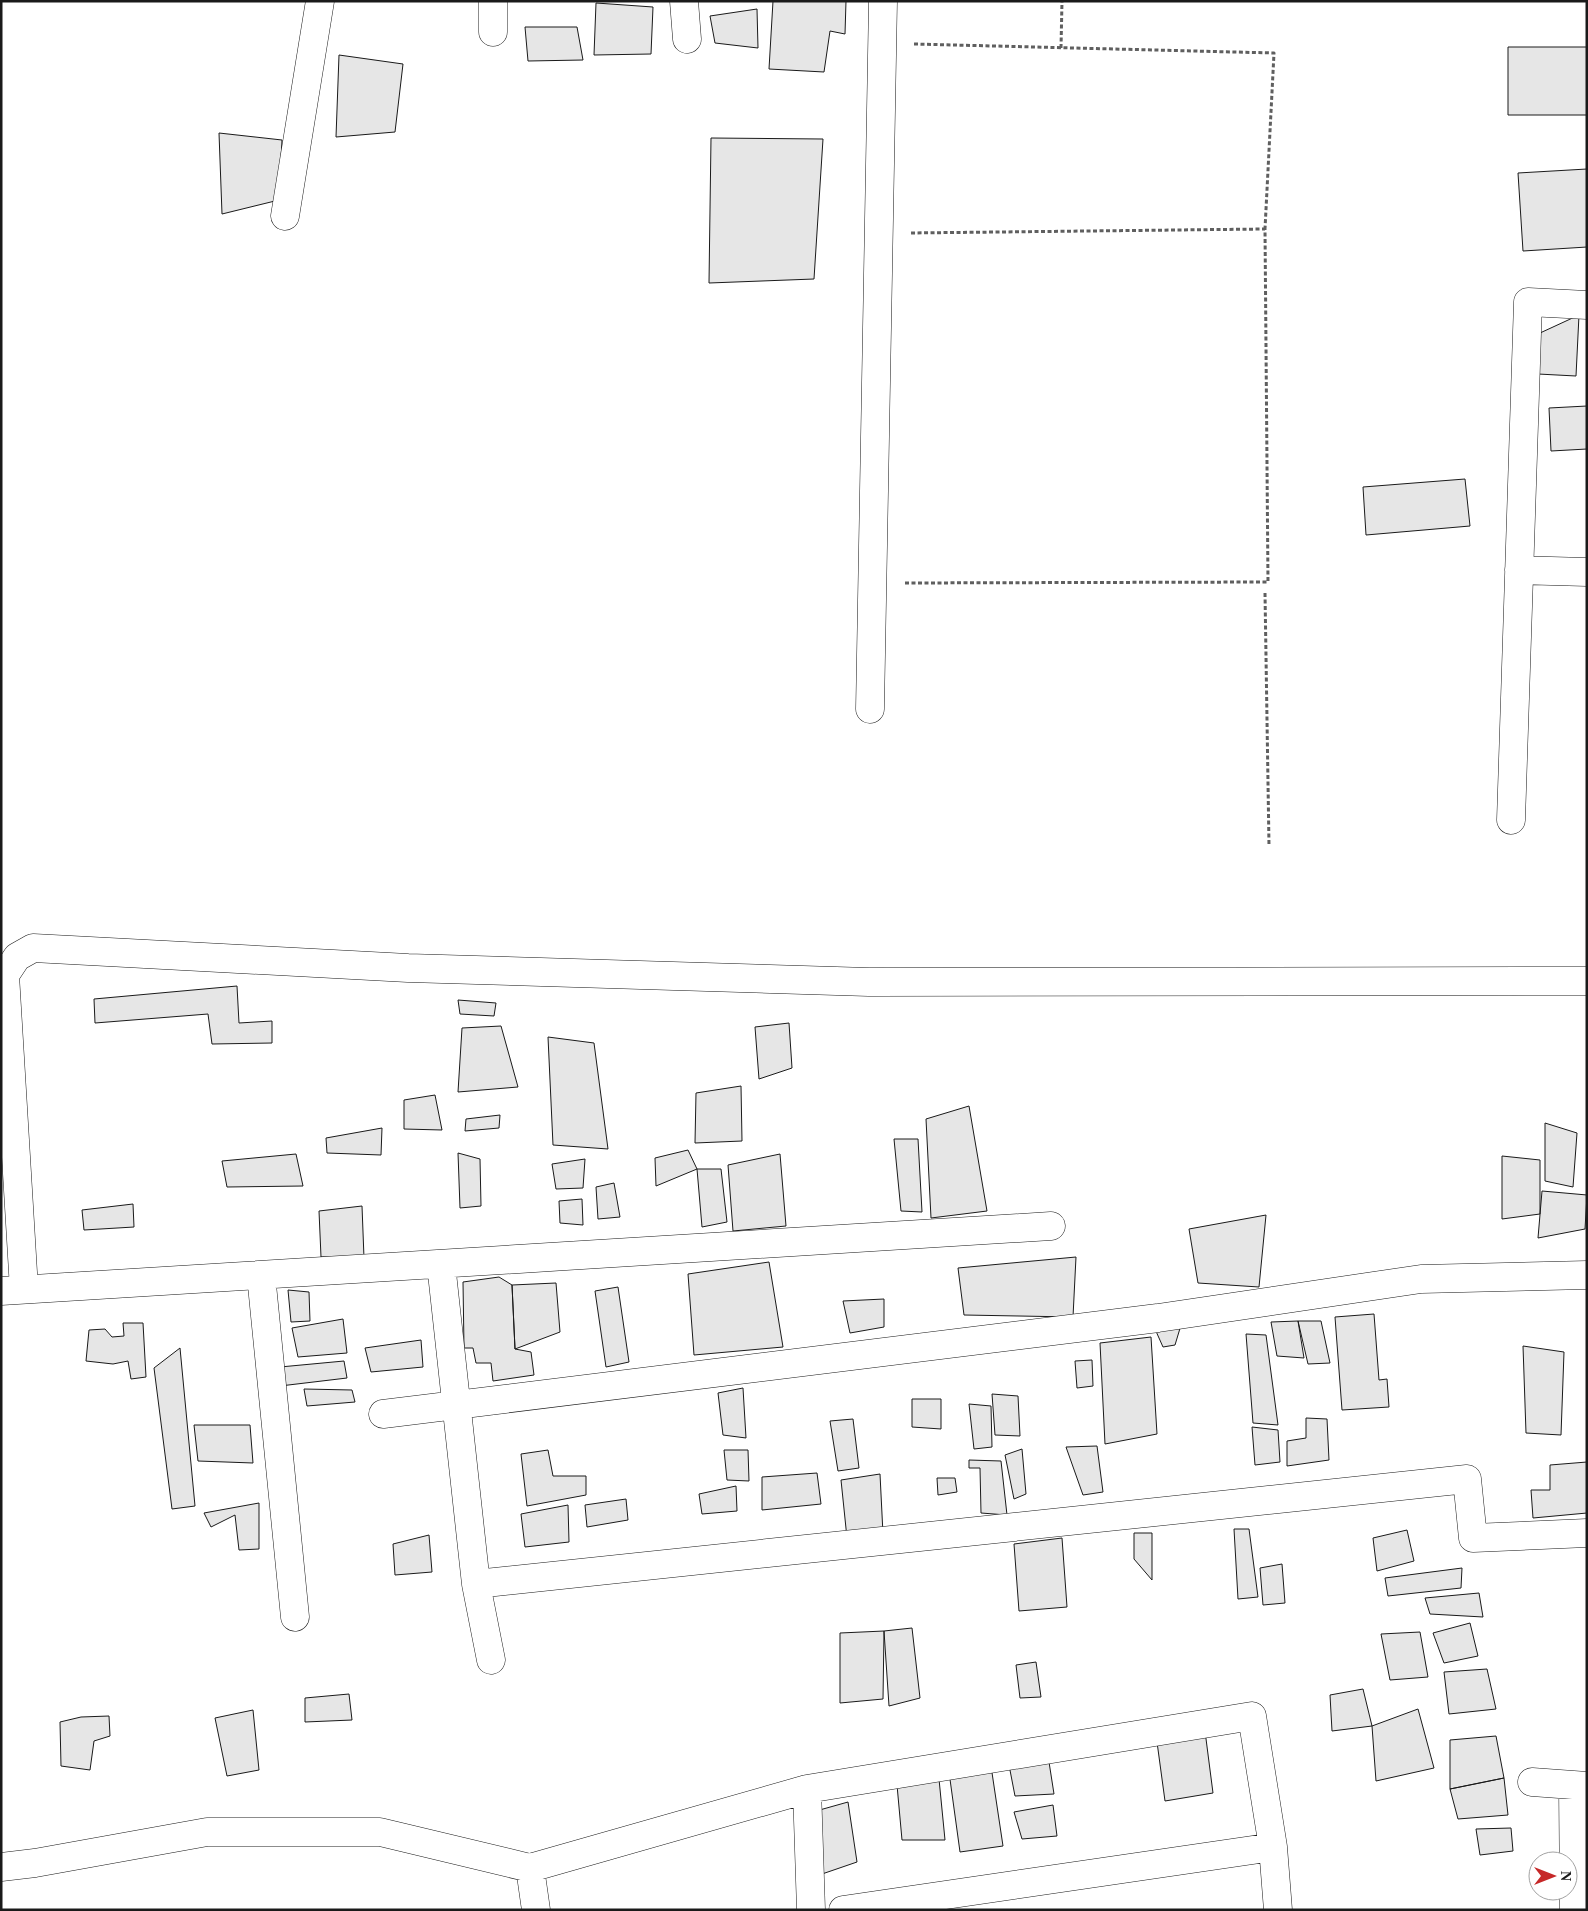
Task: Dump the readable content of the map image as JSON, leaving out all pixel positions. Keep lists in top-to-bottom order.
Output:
{
  "north": "right"
}
